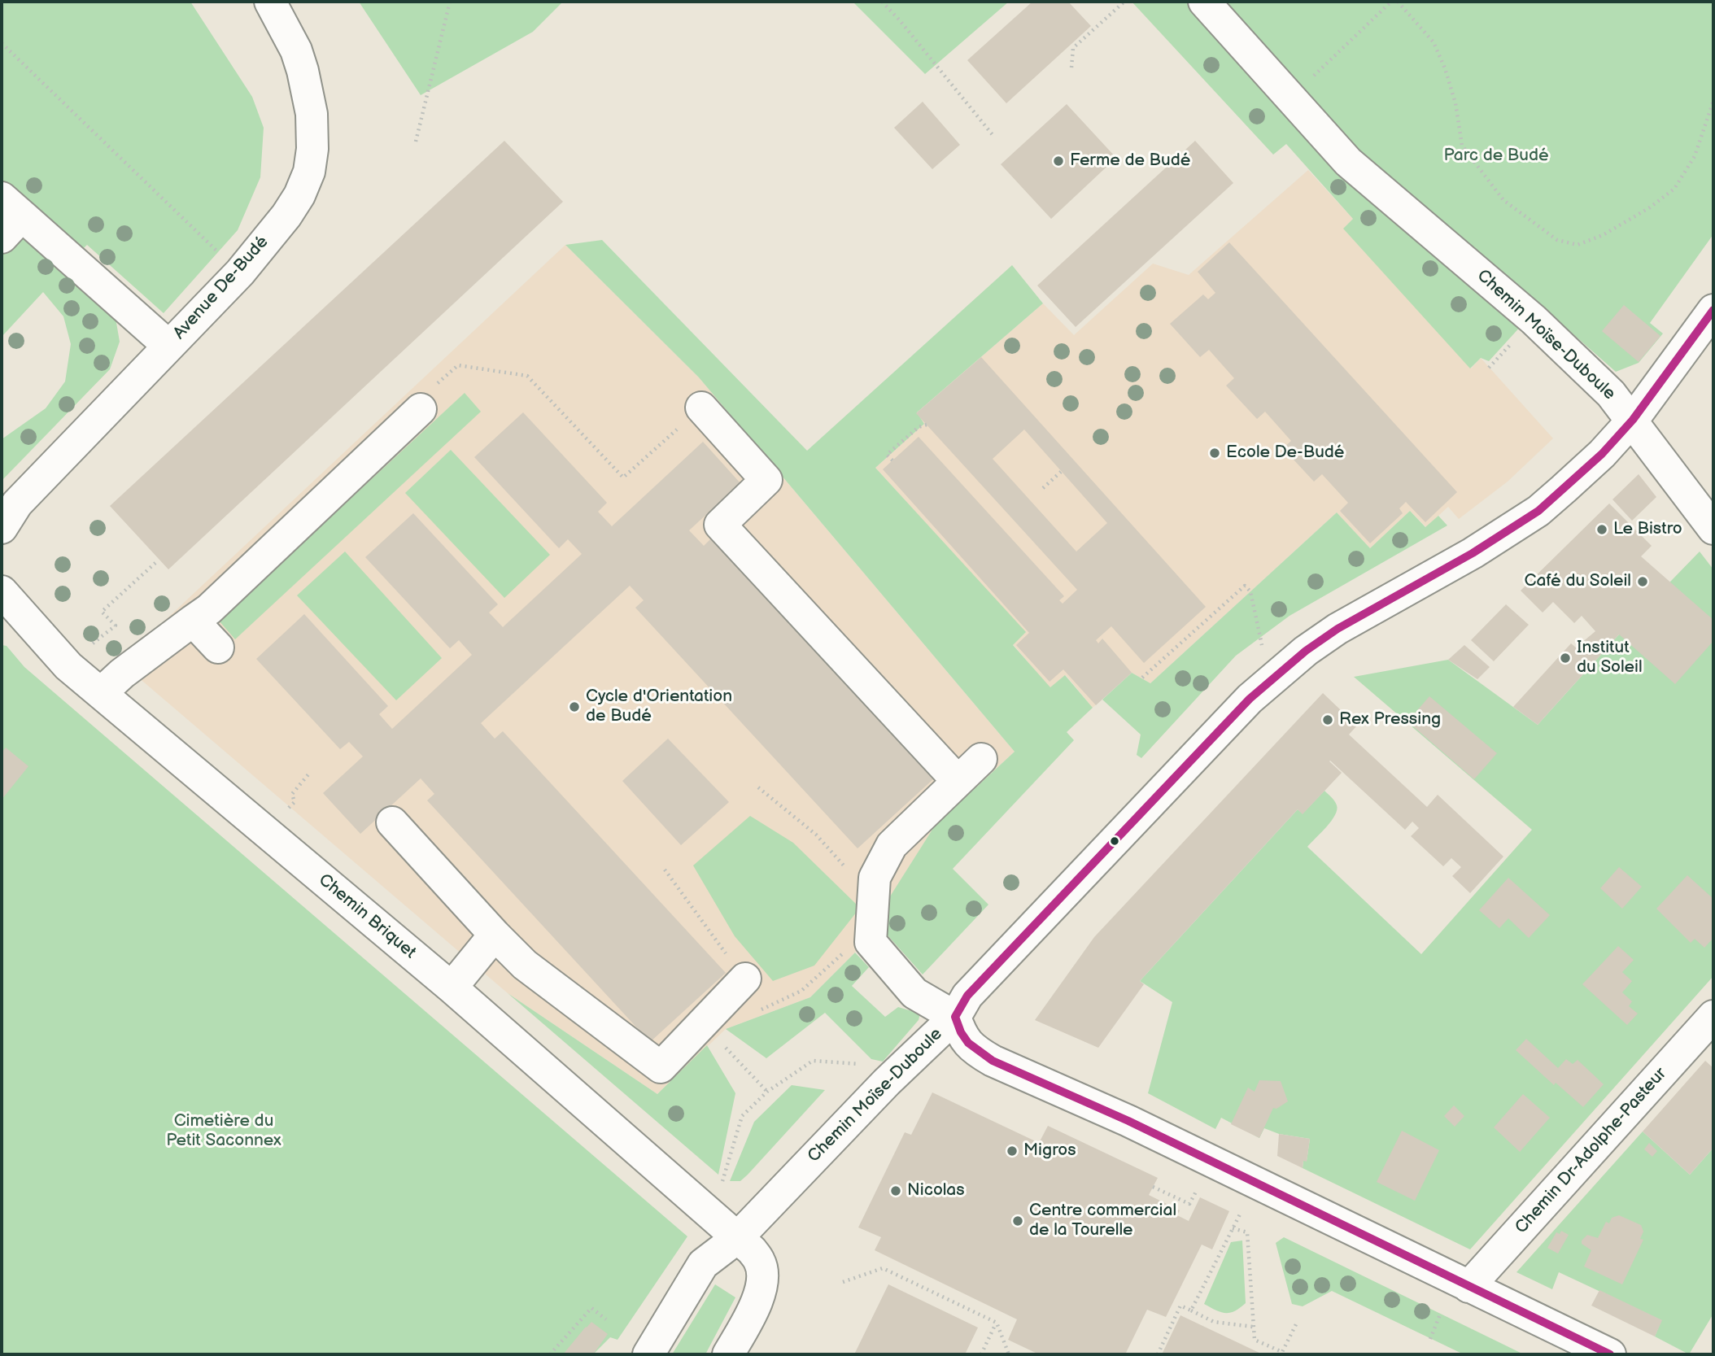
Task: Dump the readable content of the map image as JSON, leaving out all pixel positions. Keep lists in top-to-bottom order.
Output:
{
  "streets": {
    "street": [
      "Avenue De-Budé",
      "Chemin Moïse-Duboule",
      "Chemin Briquet",
      "Chemin Dr-Adolphe-Pasteur"
    ]
  },
  "crossings": [
    ["Chemin Moïse-Duboule", "Chemin Briquet"]
  ],
  "parks": ["Parc de Budé", "Cimetière du Petit Saconnex"],
  "places": [
    "Ferme de Budé",
    "Ecole De-Budé",
    "Le Bistro",
    "Café du Soleil",
    "Institut du Soleil",
    "Cycle d'Orientation de Budé",
    "Rex Pressing",
    "Migros",
    "Nicolas",
    "Centre commercial de la Tourelle"
  ]
}
